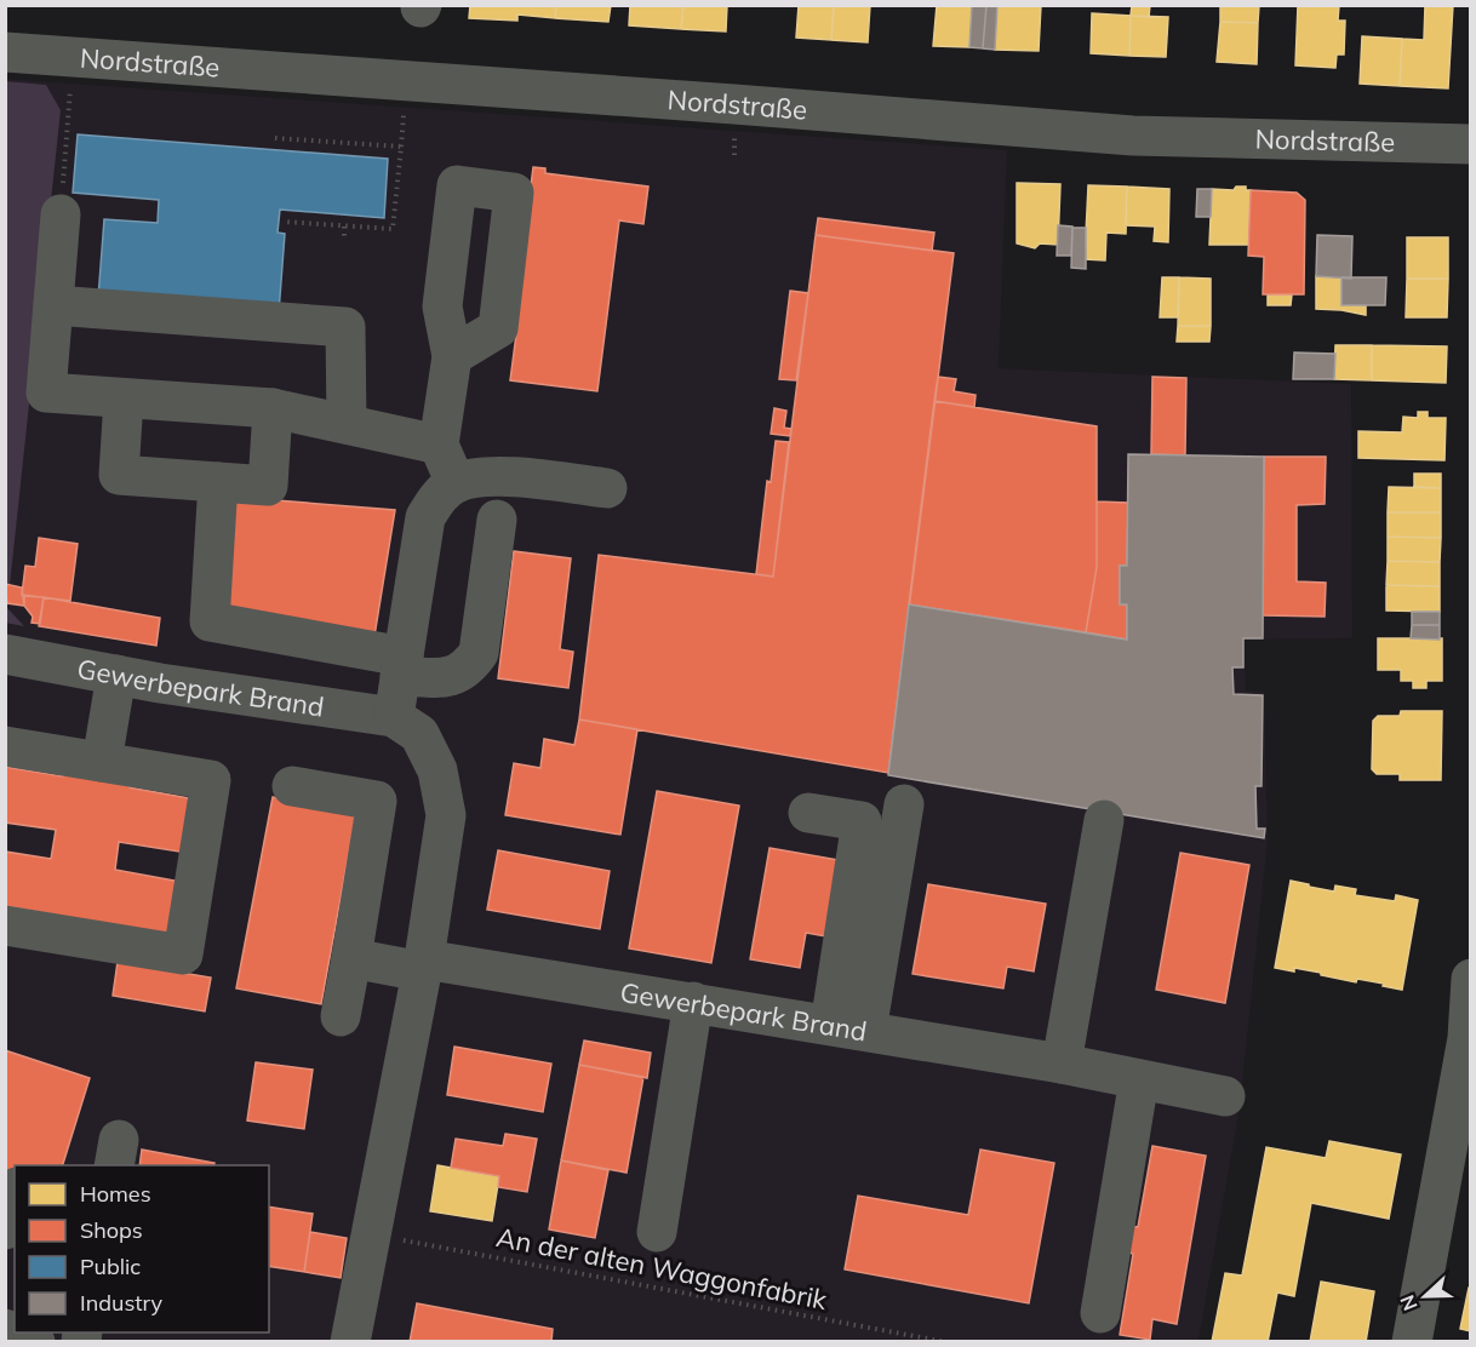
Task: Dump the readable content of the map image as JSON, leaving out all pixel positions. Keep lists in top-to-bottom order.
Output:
{
  "streets": {
    "street": ["Nordstraße", "Gewerbepark Brand"],
    "path": ["An der alten Waggonfabrik"]
  },
  "crossings": [
    ["Gewerbepark Brand", "An der alten Waggonfabrik"]
  ],
  "legend": [
    "Homes",
    "Shops",
    "Public",
    "Industry"
  ],
  "north": "left"
}
